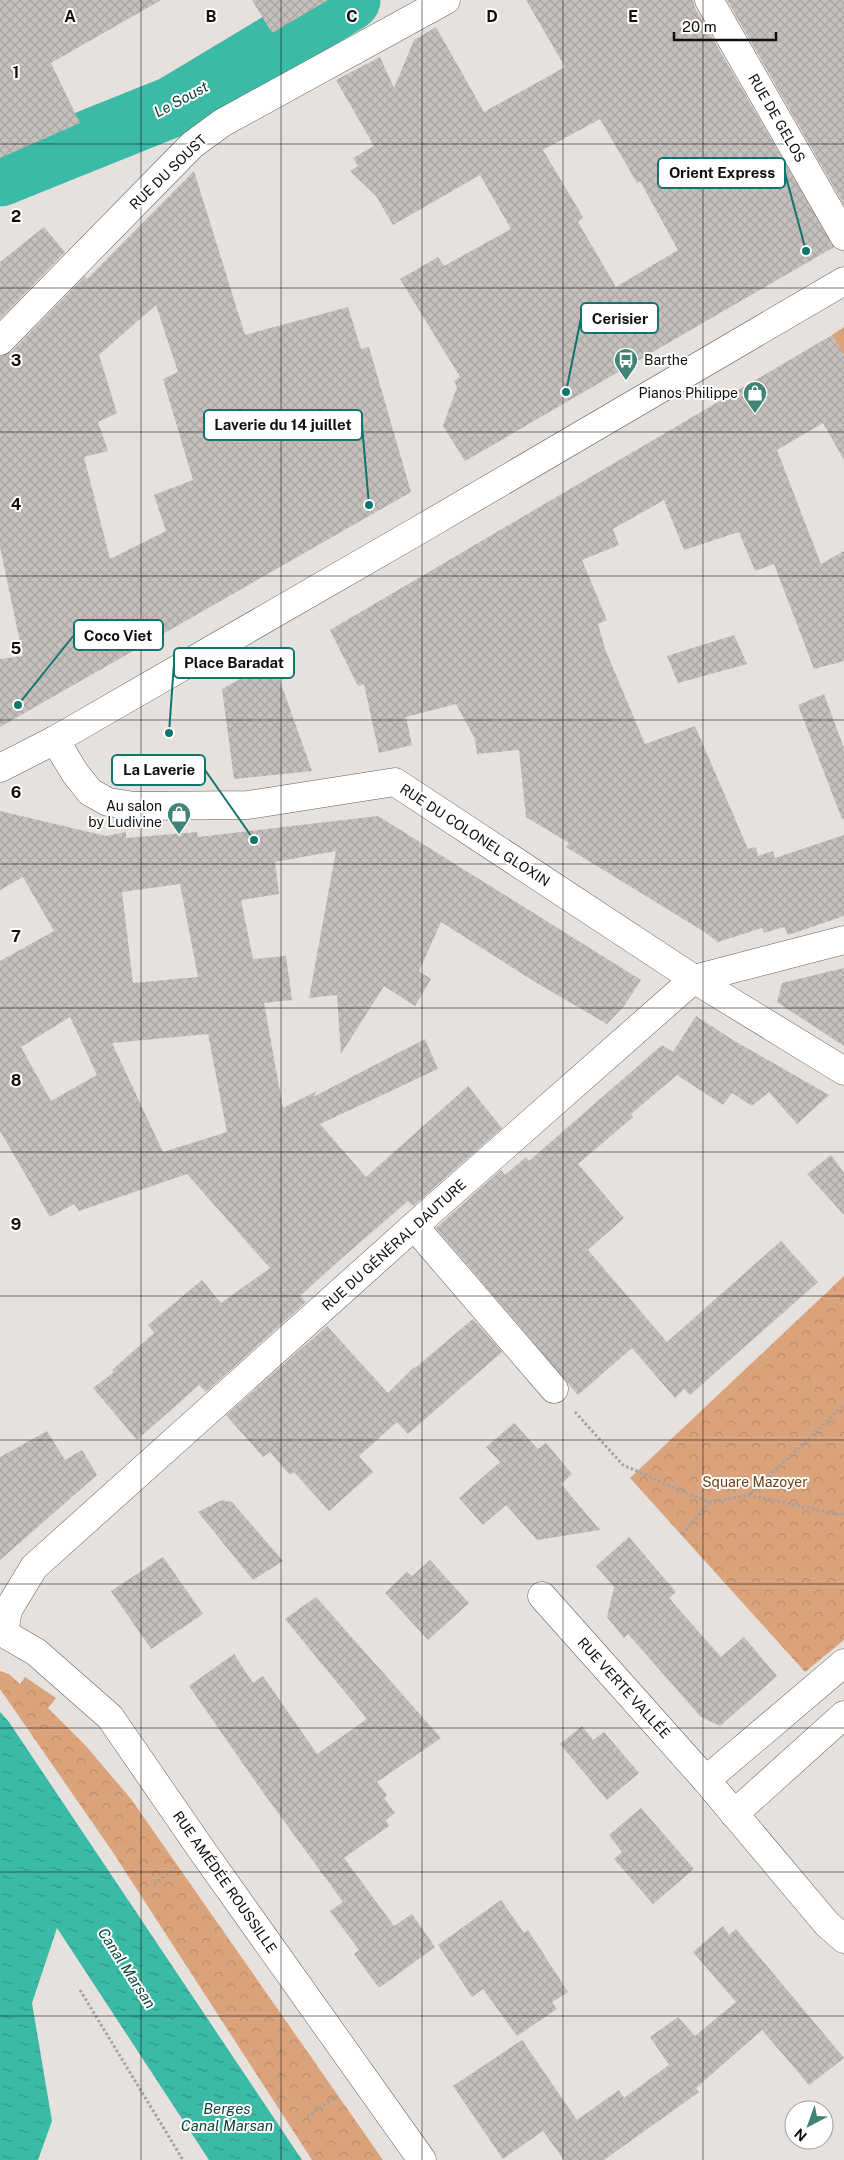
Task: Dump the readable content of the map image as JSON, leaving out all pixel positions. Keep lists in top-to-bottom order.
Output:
{
  "streets": {
    "street": [
      "RUE DE GELOS",
      "RUE DU SOUST",
      "RUE DU COLONEL GLOXIN",
      "RUE DU GÉNÉRAL DAUTURE",
      "RUE VERTE VALLÉE",
      "RUE AMÉDÉE ROUSSILLE"
    ]
  },
  "crossings": [
    ["RUE DU COLONEL GLOXIN", "RUE DU GÉNÉRAL DAUTURE"],
    ["RUE DU GÉNÉRAL DAUTURE", "RUE AMÉDÉE ROUSSILLE"]
  ],
  "water": ["Le Soust", "Canal Marsan", "Berges Canal Marsan"],
  "parks": ["Square Mazoyer"],
  "places": {
    "other": [
      "Orient Express",
      "Cerisier",
      "Laverie du 14 juillet",
      "Coco Viet",
      "Place Baradat",
      "La Laverie"
    ],
    "bus stop": ["Barthe"],
    "shop": ["Pianos Philippe", "Au salon by Ludivine"]
  },
  "scale_bar": "20 m",
  "north": "bottom left",
  "grid": {
    "columns": [
      "A",
      "B",
      "C",
      "D",
      "E"
    ],
    "rows": [
      "1",
      "2",
      "3",
      "4",
      "5",
      "6",
      "7",
      "8",
      "9"
    ]
  }
}
